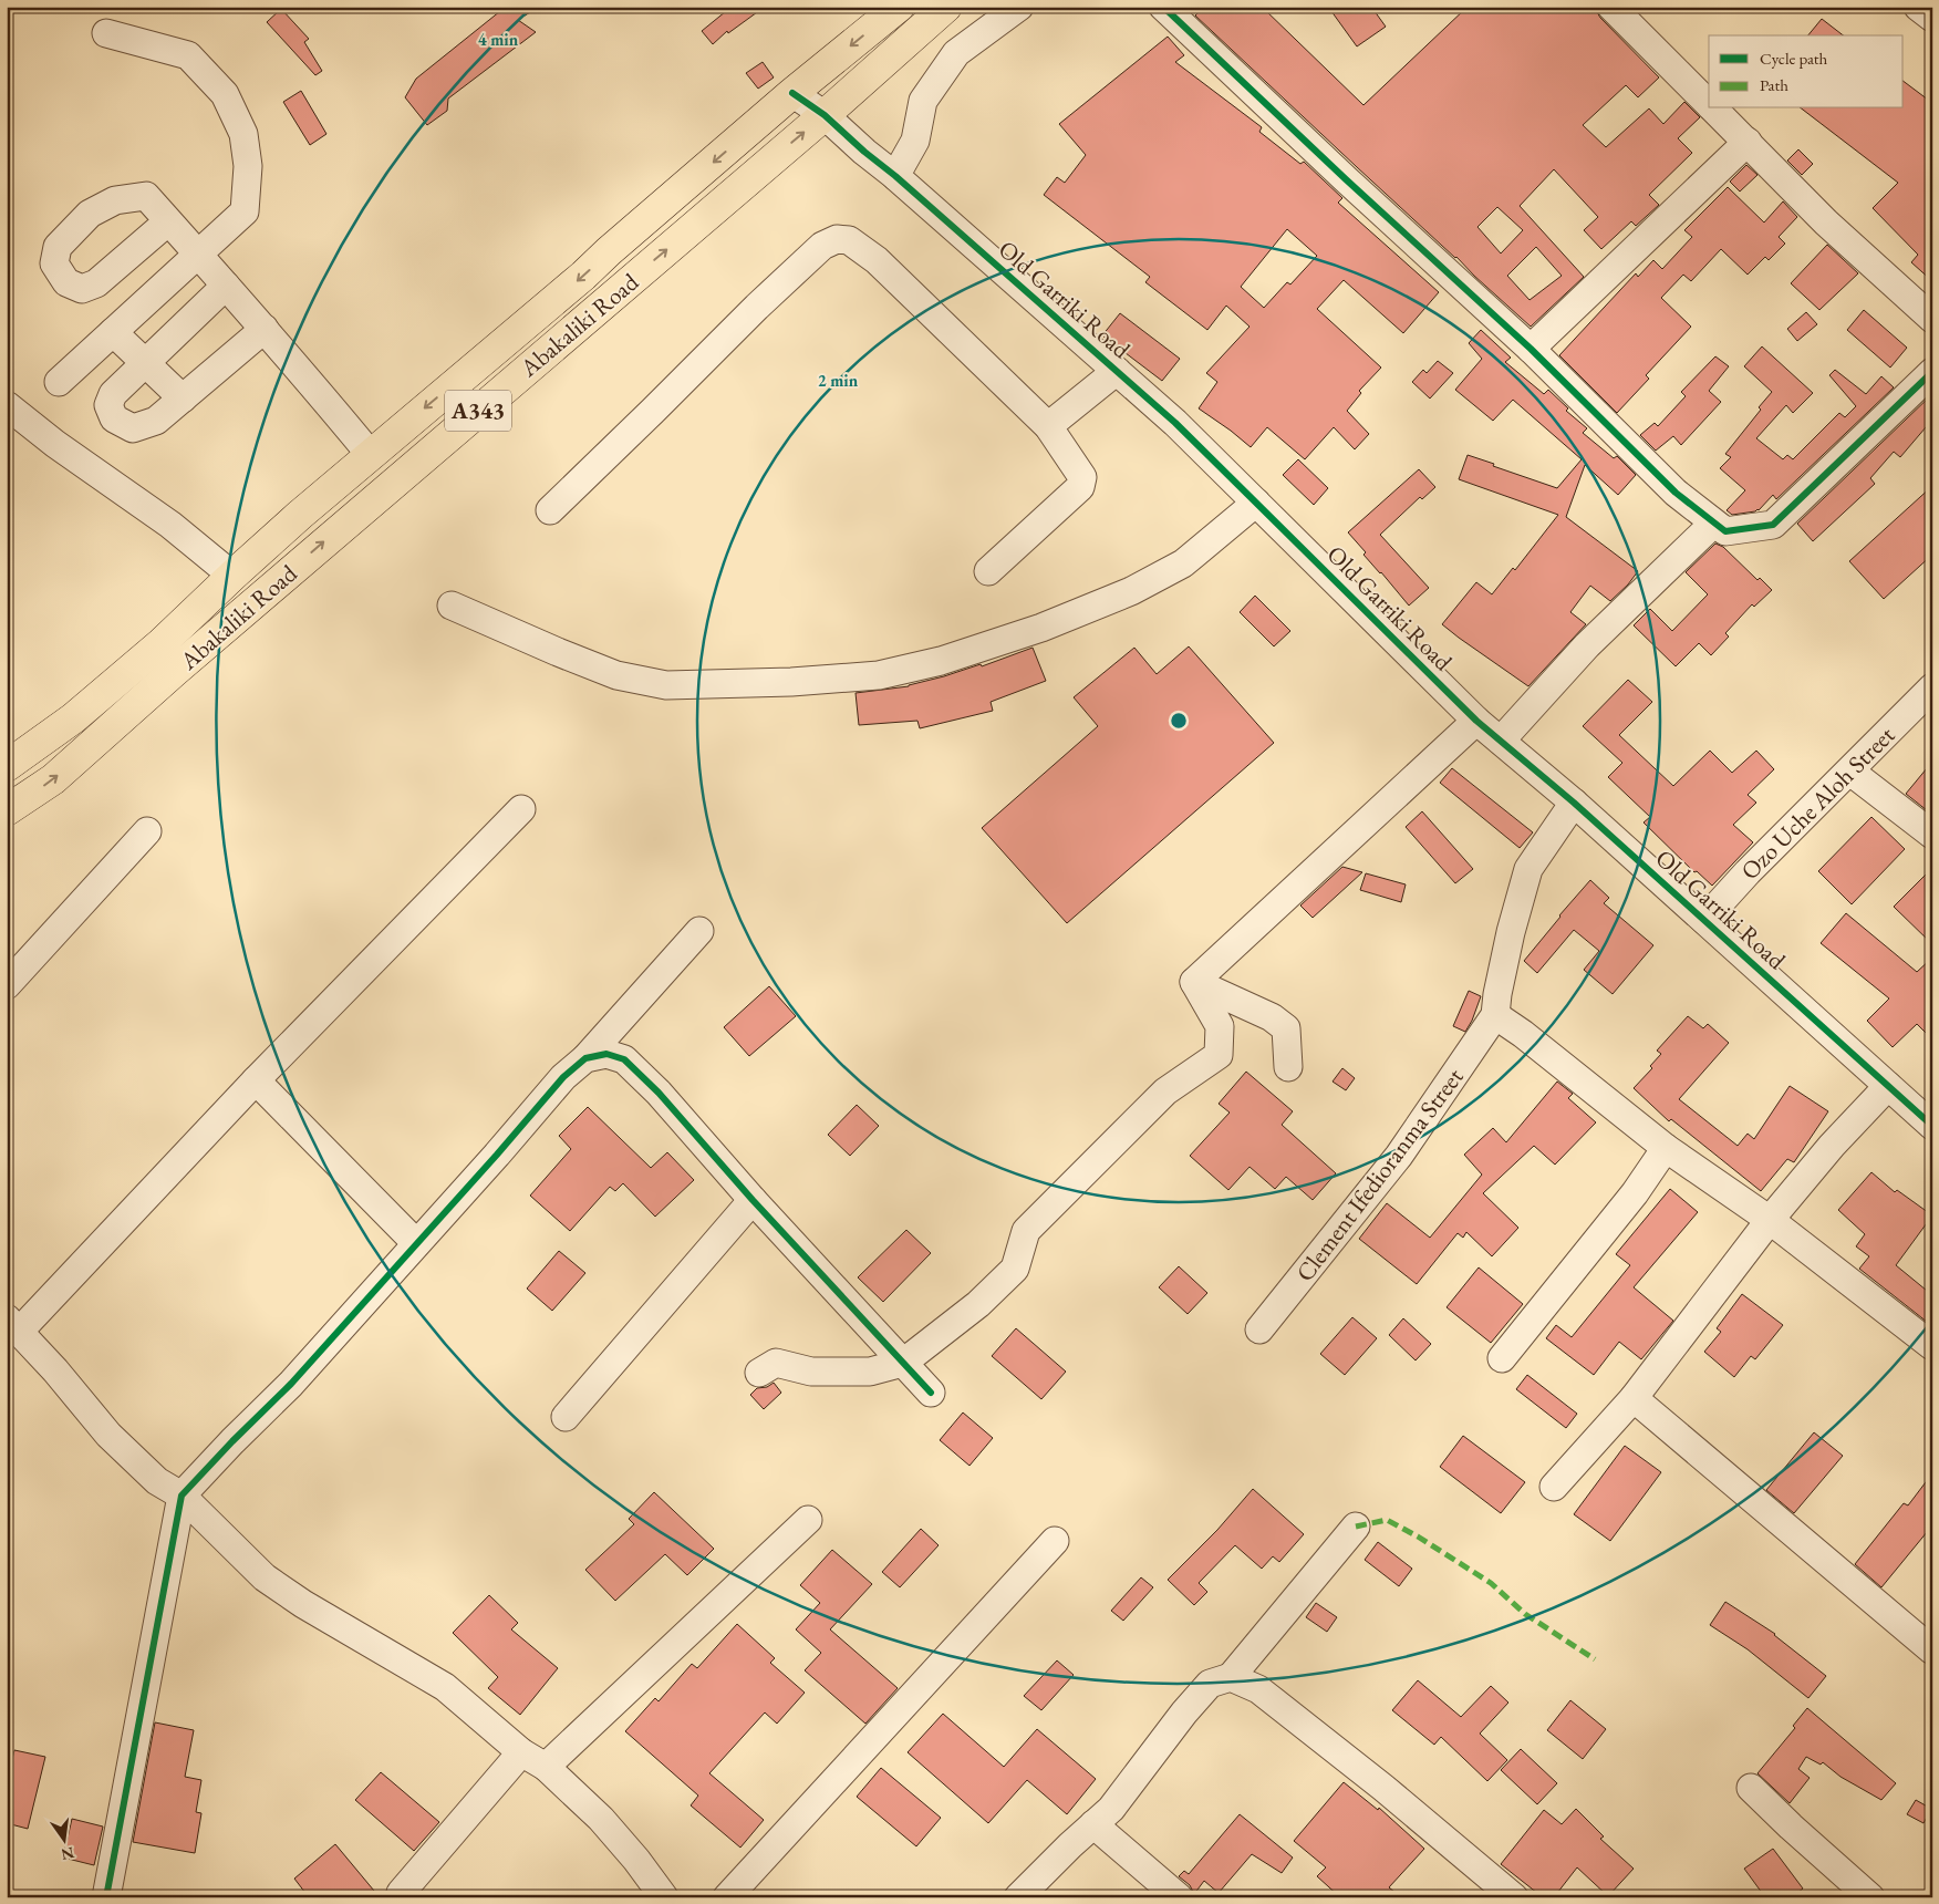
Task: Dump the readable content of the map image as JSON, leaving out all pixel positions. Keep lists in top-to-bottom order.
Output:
{
  "streets": {
    "highway": ["Abakaliki Road", "A343"],
    "street": ["Old Garriki Road", "Ozo Uche Aloh Street", "Clement Ifedioranma Street"]
  },
  "crossings": [
    ["Old Garriki Road", "Abakaliki Road"],
    ["Old Garriki Road", "Ozo Uche Aloh Street"],
    ["Old Garriki Road", "Clement Ifedioranma Street"]
  ],
  "legend": ["Cycle path", "Path"],
  "north": "bottom",
  "rings": ["4 min", "2 min"]
}
